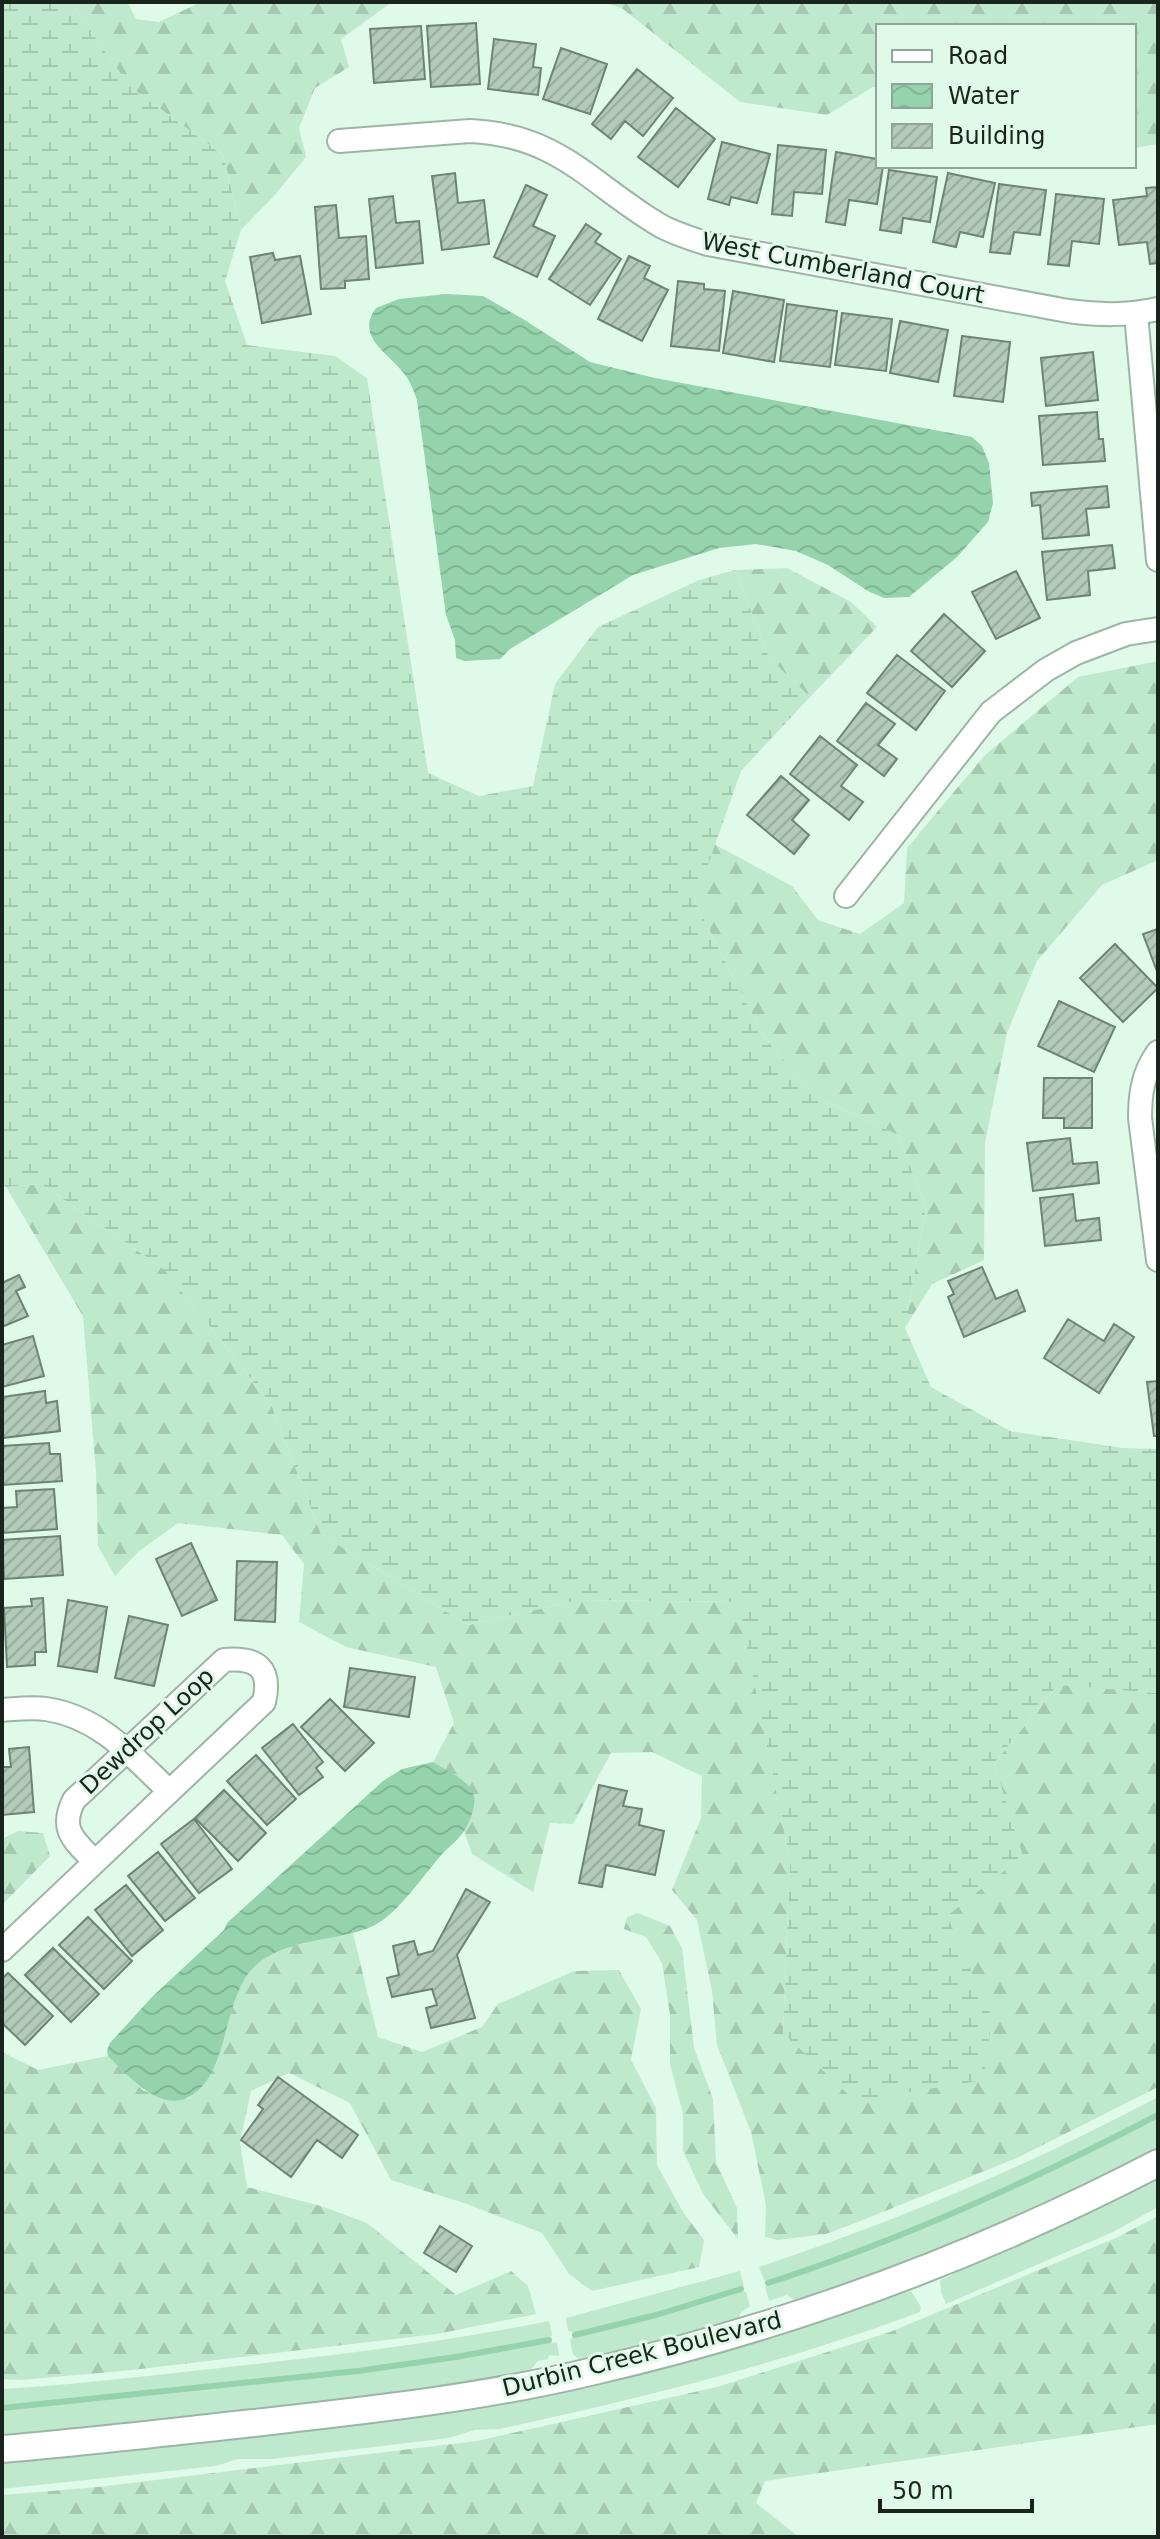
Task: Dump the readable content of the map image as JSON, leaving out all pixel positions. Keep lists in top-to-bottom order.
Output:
{
  "streets": {
    "street": ["West Cumberland Court", "Dewdrop Loop", "Durbin Creek Boulevard"]
  },
  "legend": ["Road", "Water", "Building"],
  "scale_bar": "50 m"
}
